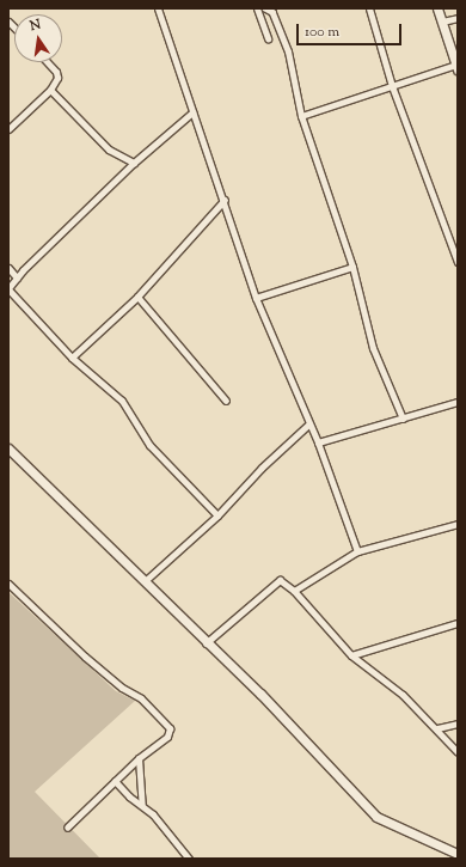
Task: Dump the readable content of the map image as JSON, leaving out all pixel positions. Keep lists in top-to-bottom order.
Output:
{
  "scale_bar": "100 m",
  "north": "top"
}
